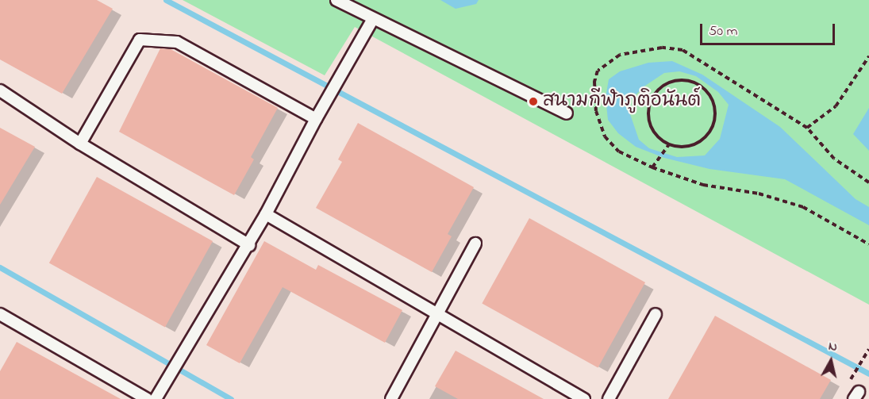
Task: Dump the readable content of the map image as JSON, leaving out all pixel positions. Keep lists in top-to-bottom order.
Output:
{
  "places": ["สนามกีฬาภูติอนันต์"],
  "scale_bar": "50 m",
  "north": "top"
}
